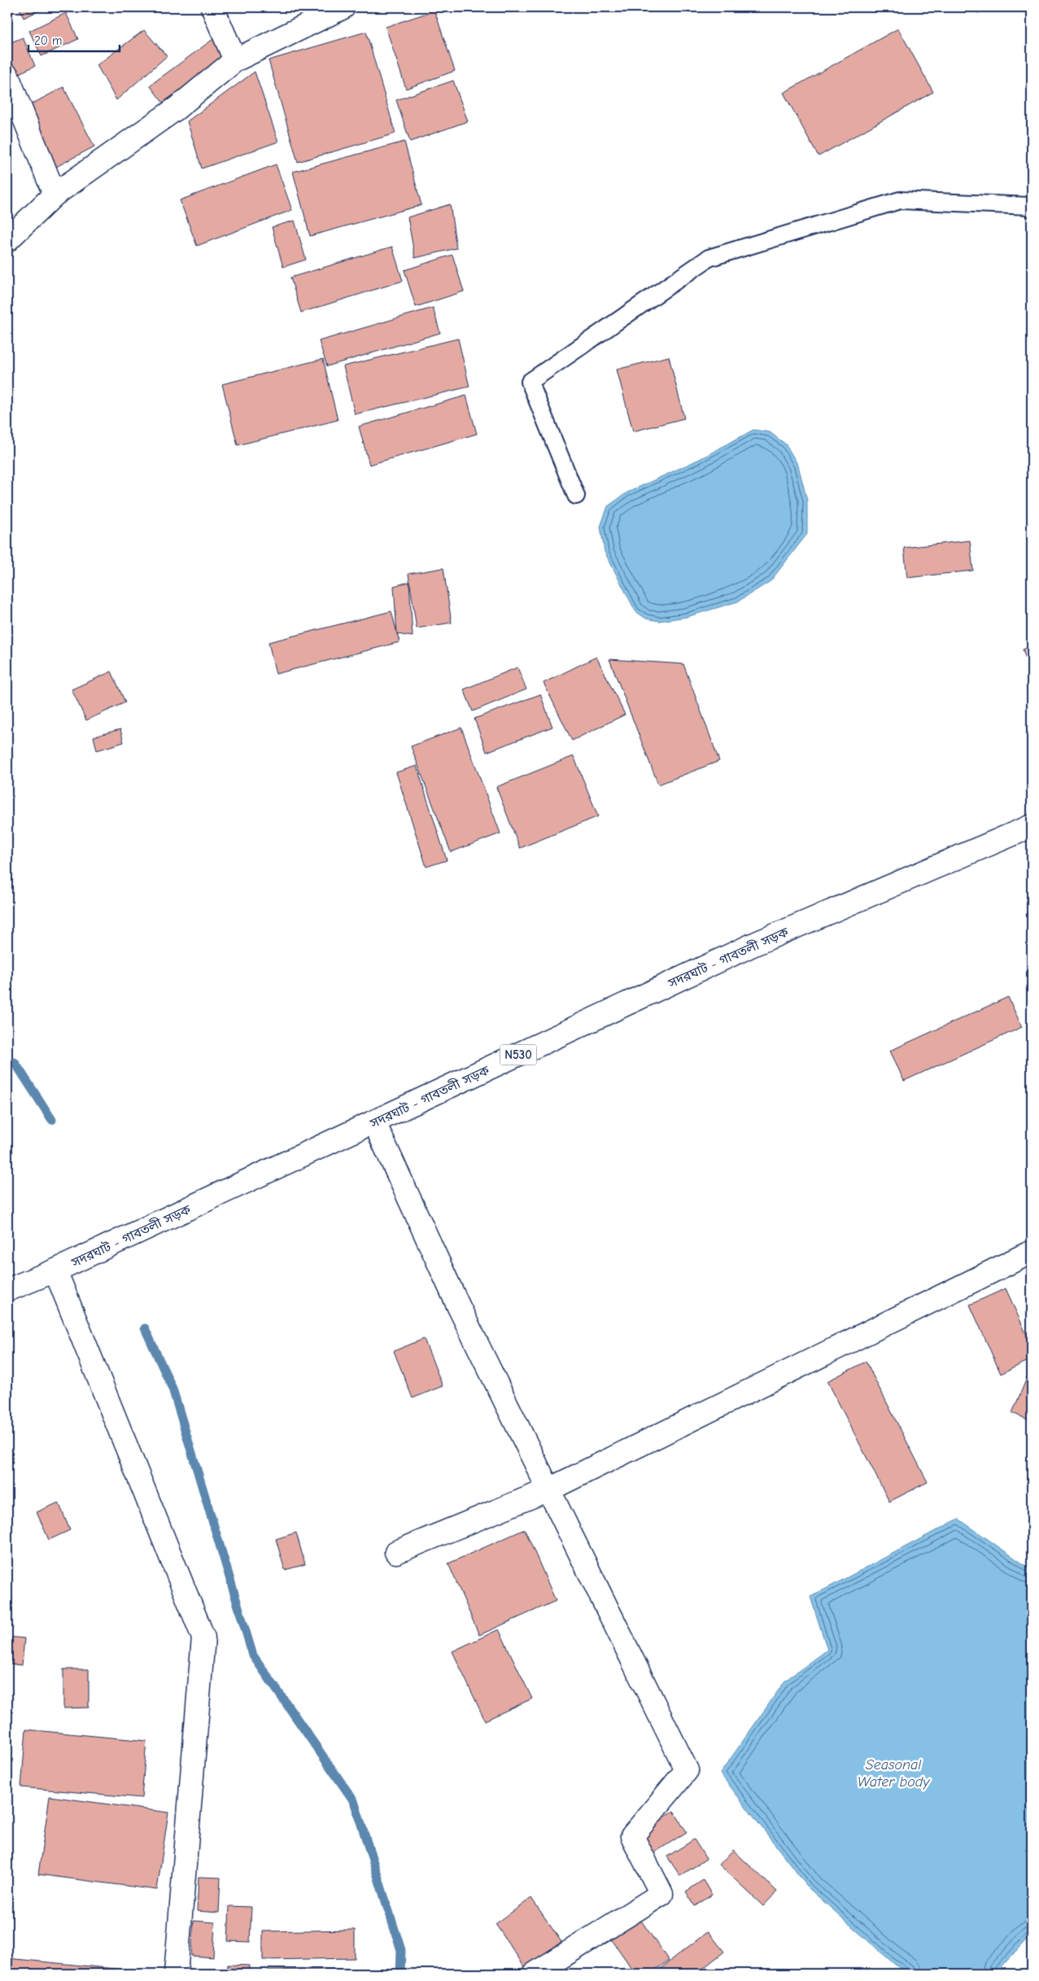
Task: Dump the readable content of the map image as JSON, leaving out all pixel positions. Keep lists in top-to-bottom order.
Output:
{
  "streets": {
    "main road": ["সদরঘাট - গাবতলী সড়ক", "N530"]
  },
  "water": ["Seasonal Water body"],
  "scale_bar": "20 m"
}
